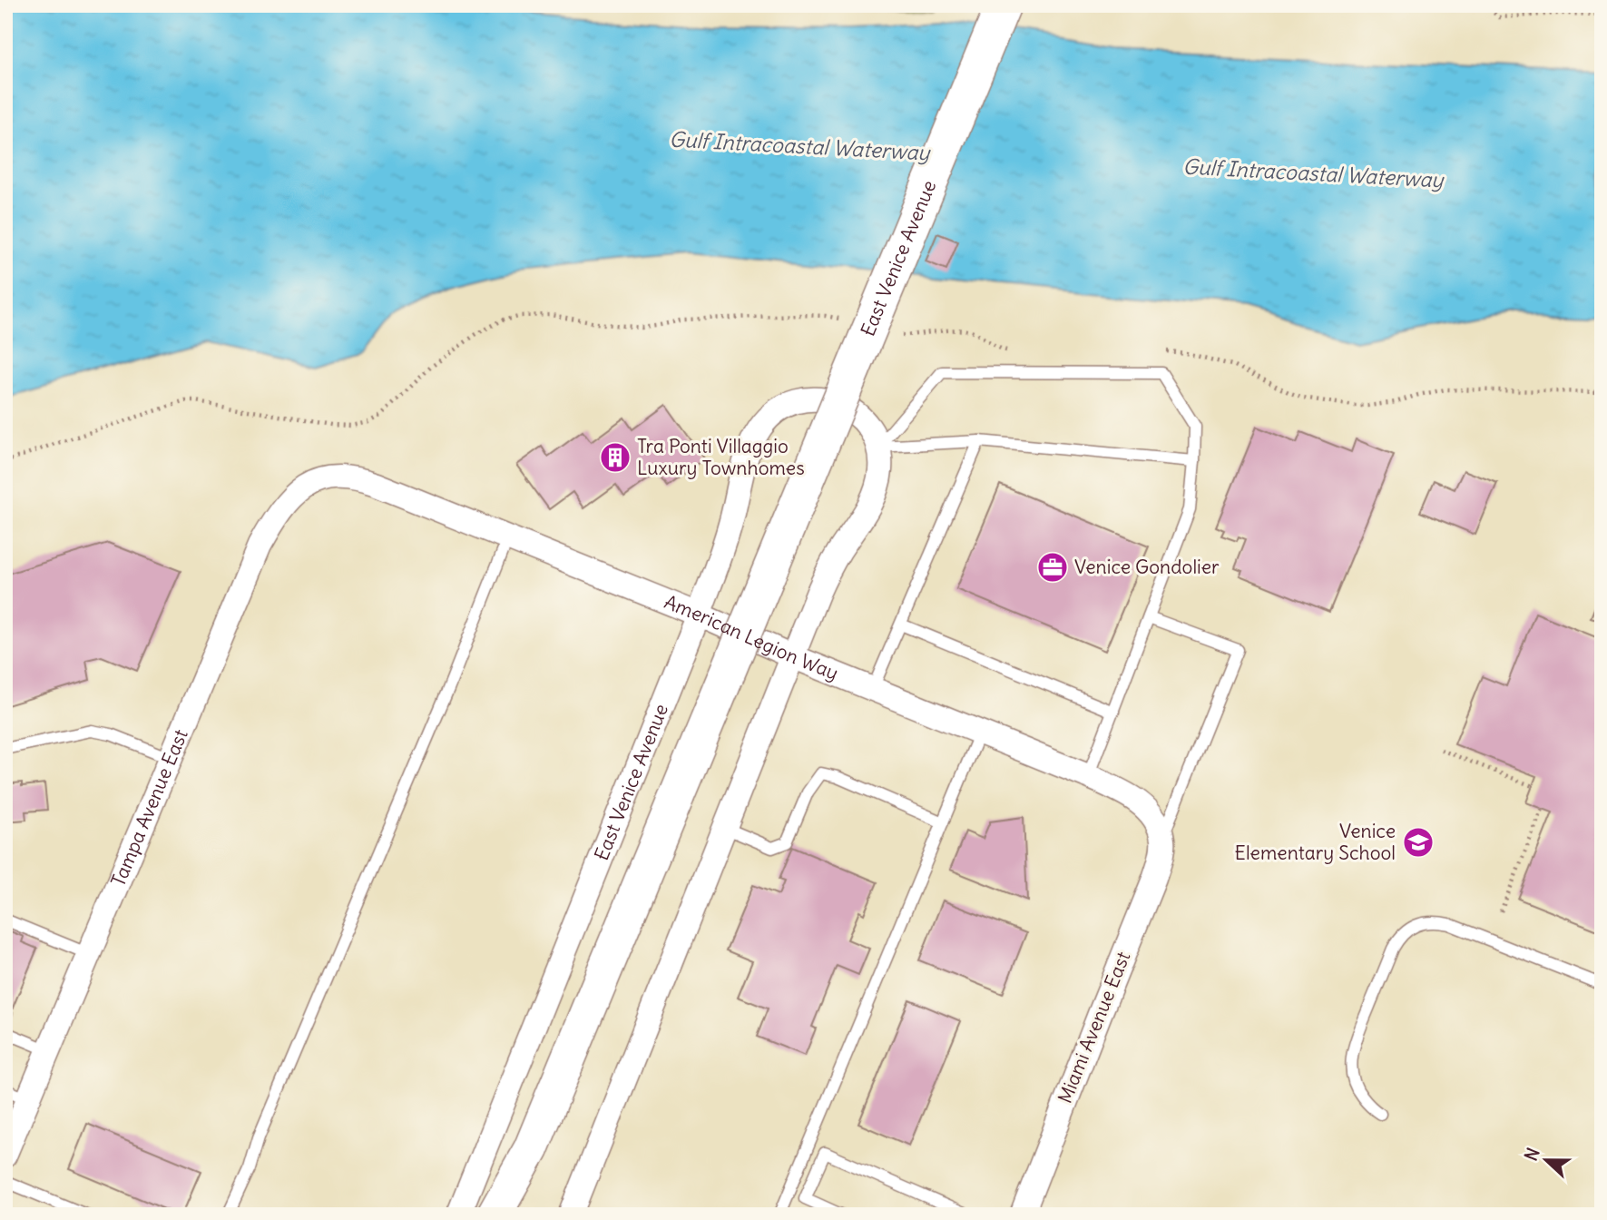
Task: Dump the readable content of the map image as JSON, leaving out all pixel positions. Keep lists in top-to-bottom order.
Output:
{
  "streets": {
    "main road": ["East Venice Avenue"],
    "street": ["American Legion Way", "Tampa Avenue East", "Miami Avenue East"]
  },
  "crossings": [
    ["East Venice Avenue", "American Legion Way"],
    ["American Legion Way", "Tampa Avenue East"],
    ["American Legion Way", "Miami Avenue East"]
  ],
  "water": ["Gulf Intracoastal Waterway"],
  "places": {
    "building": ["Tra Ponti Villaggio Luxury Townhomes"],
    "office": ["Venice Gondolier"],
    "school or university": ["Venice Elementary School"]
  },
  "north": "left"
}
